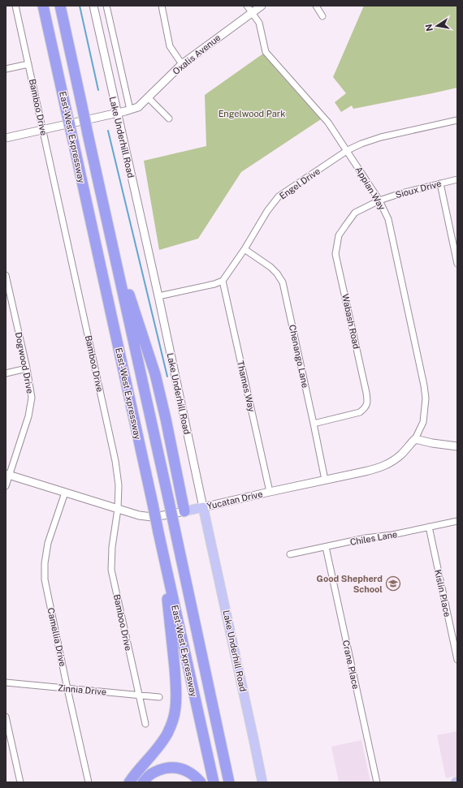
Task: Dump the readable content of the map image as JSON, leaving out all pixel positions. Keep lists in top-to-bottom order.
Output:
{
  "streets": {
    "highway": ["East-West Expressway"],
    "main road": ["Lake Underhill Road", "Yucatan Drive"],
    "street": [
      "Oxalis Avenue",
      "Bamboo Drive",
      "Engel Drive",
      "Appian Way",
      "Sioux Drive",
      "Wabash Road",
      "Chenango Lane",
      "Dogwood Drive",
      "Thames Way",
      "Chiles Lane",
      "Kislin Place",
      "Camellia Drive",
      "Crane Place",
      "Zinnia Drive"
    ]
  },
  "crossings": [
    ["Oxalis Avenue", "Bamboo Drive"],
    ["Oxalis Avenue", "Lake Underhill Road"],
    ["Oxalis Avenue", "Appian Way"],
    ["Bamboo Drive", "Yucatan Drive"],
    ["Bamboo Drive", "Zinnia Drive"],
    ["Lake Underhill Road", "Yucatan Drive"],
    ["Engel Drive", "Appian Way"],
    ["Engel Drive", "Chenango Lane"],
    ["Engel Drive", "Thames Way"],
    ["Appian Way", "Sioux Drive"],
    ["Appian Way", "Wabash Road"],
    ["Appian Way", "Yucatan Drive"],
    ["Sioux Drive", "Wabash Road"],
    ["Wabash Road", "Chenango Lane"],
    ["Chenango Lane", "Yucatan Drive"],
    ["Dogwood Drive", "Yucatan Drive"],
    ["Thames Way", "Yucatan Drive"],
    ["Yucatan Drive", "Camellia Drive"],
    ["Chiles Lane", "Kislin Place"],
    ["Chiles Lane", "Crane Place"],
    ["Camellia Drive", "Zinnia Drive"]
  ],
  "parks": ["Engelwood Park"],
  "places": {
    "school or university": ["Good Shepherd School"]
  },
  "north": "left"
}
